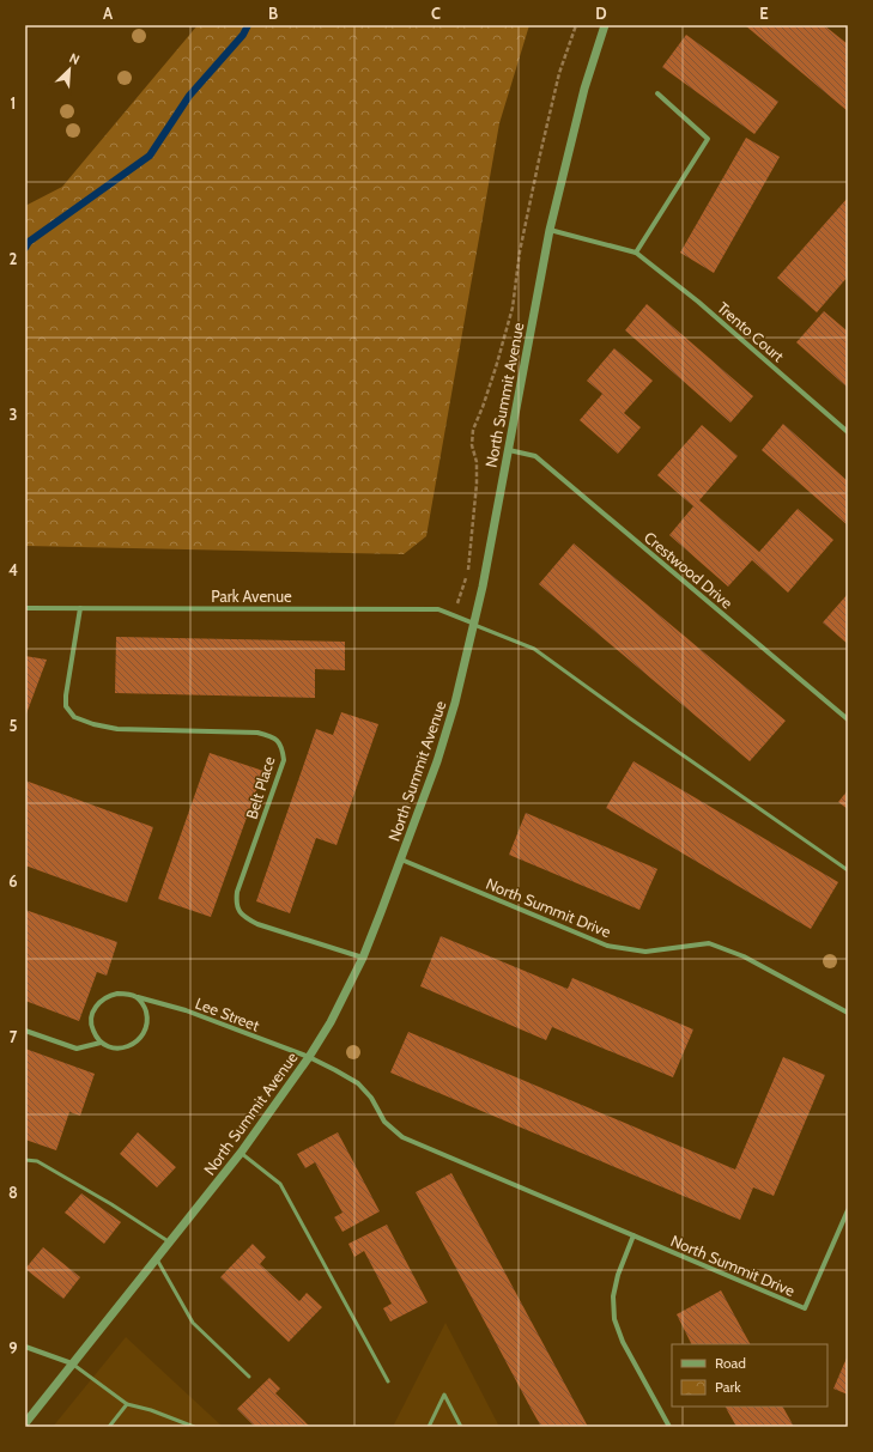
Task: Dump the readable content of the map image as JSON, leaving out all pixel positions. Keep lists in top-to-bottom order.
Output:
{
  "streets": {
    "street": [
      "Trento Court",
      "North Summit Avenue",
      "Crestwood Drive",
      "Park Avenue",
      "Belt Place",
      "North Summit Drive",
      "Lee Street"
    ]
  },
  "crossings": [
    ["Trento Court", "North Summit Avenue"],
    ["North Summit Avenue", "Crestwood Drive"],
    ["North Summit Avenue", "Park Avenue"],
    ["North Summit Avenue", "Belt Place"],
    ["North Summit Avenue", "North Summit Drive"],
    ["North Summit Avenue", "Lee Street"],
    ["Park Avenue", "Belt Place"],
    ["North Summit Drive", "Lee Street"]
  ],
  "legend": ["Road", "Park"],
  "north": "top right",
  "grid": {
    "columns": [
      "A",
      "B",
      "C",
      "D",
      "E"
    ],
    "rows": [
      "1",
      "2",
      "3",
      "4",
      "5",
      "6",
      "7",
      "8",
      "9"
    ]
  }
}
